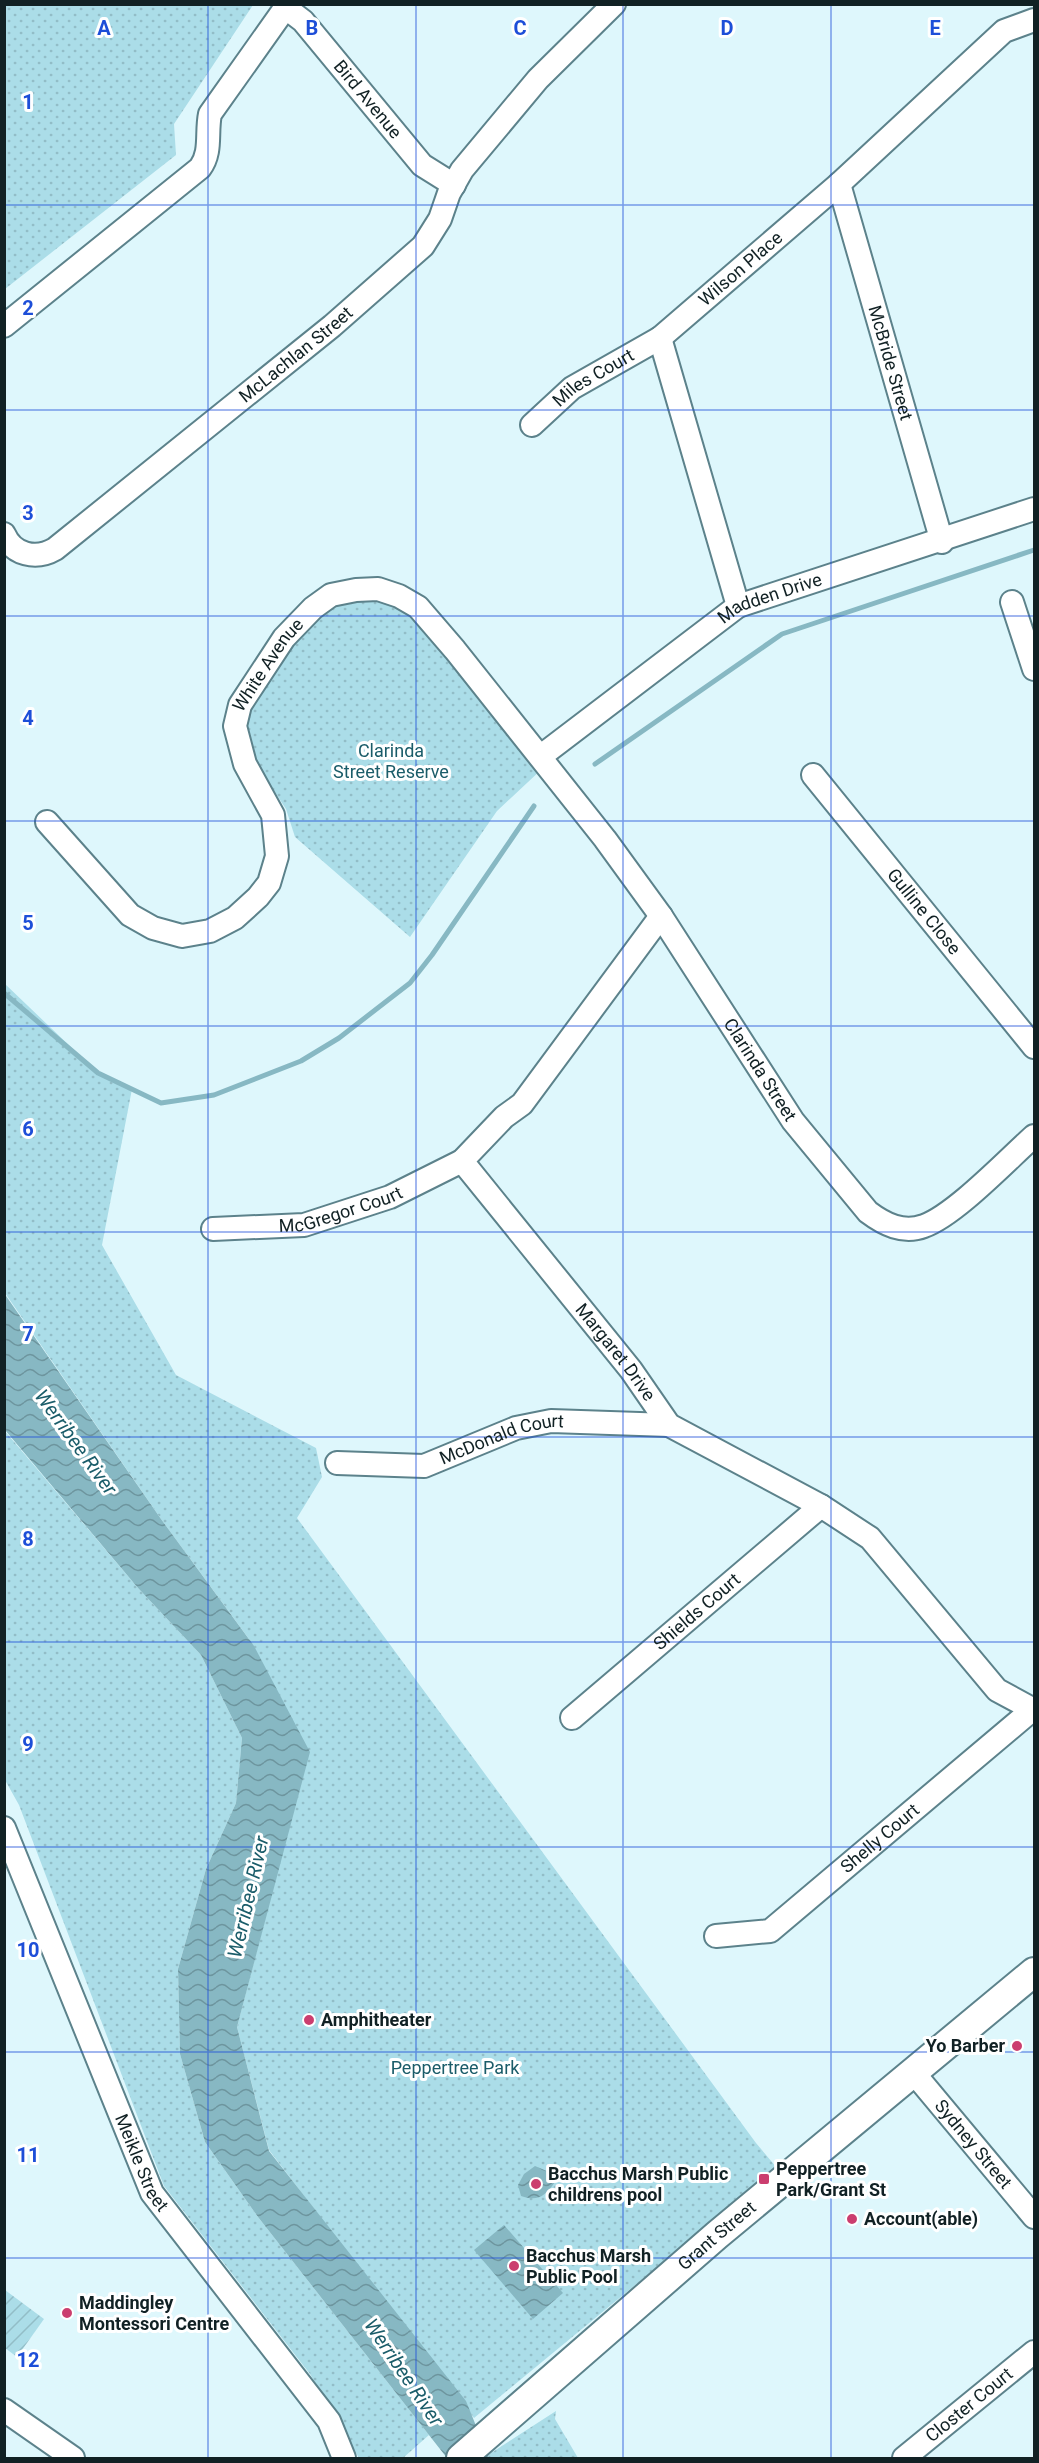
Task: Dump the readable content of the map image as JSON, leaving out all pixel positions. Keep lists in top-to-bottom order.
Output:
{
  "streets": {
    "main road": ["Grant Street"],
    "street": [
      "Bird Avenue",
      "Wilson Place",
      "McLachlan Street",
      "McBride Street",
      "Miles Court",
      "Madden Drive",
      "White Avenue",
      "Gulline Close",
      "Clarinda Street",
      "McGregor Court",
      "Margaret Drive",
      "McDonald Court",
      "Shields Court",
      "Shelly Court",
      "Sydney Street",
      "Meikle Street",
      "Closter Court"
    ]
  },
  "crossings": [
    ["Bird Avenue", "McLachlan Street"],
    ["Wilson Place", "McBride Street"],
    ["Wilson Place", "Miles Court"],
    ["McBride Street", "Madden Drive"],
    ["Madden Drive", "White Avenue"],
    ["Madden Drive", "Clarinda Street"],
    ["White Avenue", "Clarinda Street"],
    ["McGregor Court", "Margaret Drive"],
    ["Margaret Drive", "McDonald Court"],
    ["Margaret Drive", "Shields Court"],
    ["Margaret Drive", "Shelly Court"],
    ["Sydney Street", "Grant Street"]
  ],
  "water": ["Werribee River"],
  "parks": ["Clarinda Street Reserve", "Peppertree Park"],
  "places": {
    "other": [
      "Amphitheater",
      "Yo Barber",
      "Bacchus Marsh Public childrens pool",
      "Account(able)",
      "Bacchus Marsh Public Pool",
      "Maddingley Montessori Centre"
    ],
    "transit": ["Peppertree Park/Grant St"]
  },
  "grid": {
    "columns": [
      "A",
      "B",
      "C",
      "D",
      "E"
    ],
    "rows": [
      "1",
      "2",
      "3",
      "4",
      "5",
      "6",
      "7",
      "8",
      "9",
      "10",
      "11",
      "12"
    ]
  }
}
